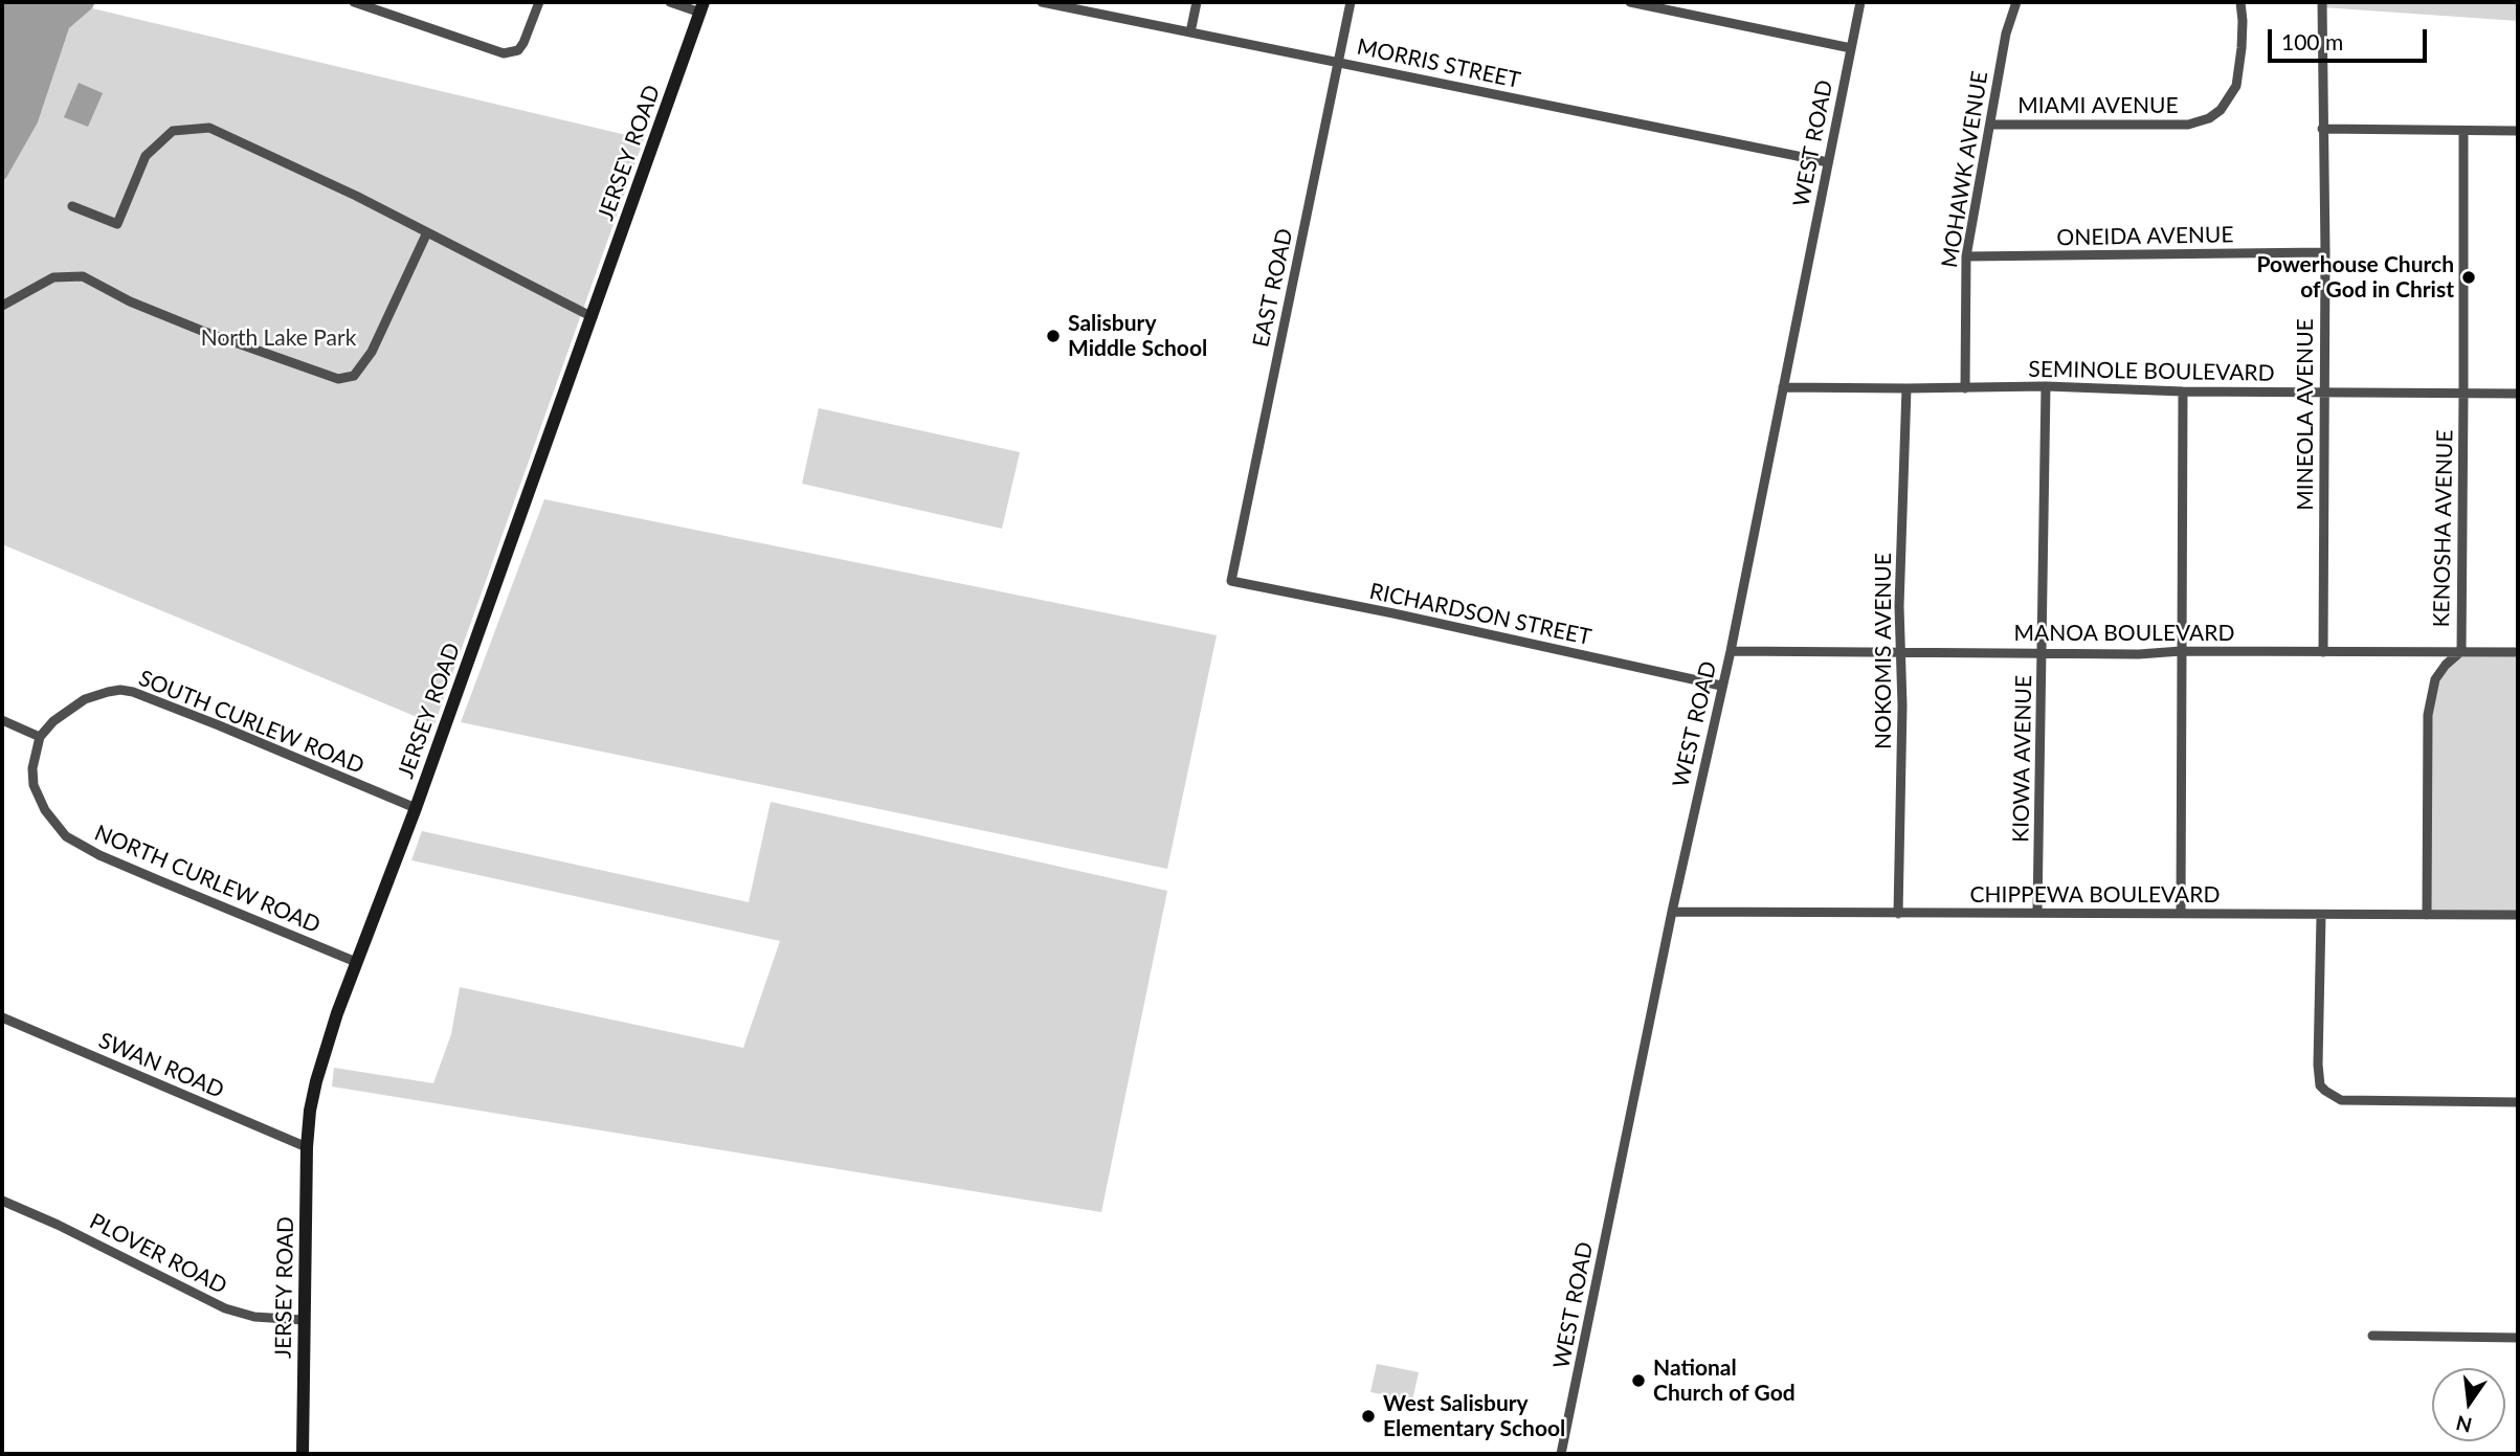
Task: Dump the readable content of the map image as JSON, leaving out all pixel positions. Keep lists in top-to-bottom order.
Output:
{
  "streets": {
    "street": [
      "MORRIS STREET",
      "MIAMI AVENUE",
      "WEST ROAD",
      "JERSEY ROAD",
      "MOHAWK AVENUE",
      "ONEIDA AVENUE",
      "EAST ROAD",
      "SEMINOLE BOULEVARD",
      "MINEOLA AVENUE",
      "KENOSHA AVENUE",
      "RICHARDSON STREET",
      "MANOA BOULEVARD",
      "NOKOMIS AVENUE",
      "SOUTH CURLEW ROAD",
      "KIOWA AVENUE",
      "NORTH CURLEW ROAD",
      "CHIPPEWA BOULEVARD",
      "SWAN ROAD",
      "PLOVER ROAD"
    ]
  },
  "crossings": [
    ["MORRIS STREET", "WEST ROAD"],
    ["MORRIS STREET", "EAST ROAD"],
    ["MIAMI AVENUE", "MOHAWK AVENUE"],
    ["WEST ROAD", "SEMINOLE BOULEVARD"],
    ["WEST ROAD", "RICHARDSON STREET"],
    ["WEST ROAD", "MANOA BOULEVARD"],
    ["WEST ROAD", "CHIPPEWA BOULEVARD"],
    ["JERSEY ROAD", "SOUTH CURLEW ROAD"],
    ["JERSEY ROAD", "NORTH CURLEW ROAD"],
    ["JERSEY ROAD", "SWAN ROAD"],
    ["JERSEY ROAD", "PLOVER ROAD"],
    ["MOHAWK AVENUE", "ONEIDA AVENUE"],
    ["MOHAWK AVENUE", "SEMINOLE BOULEVARD"],
    ["ONEIDA AVENUE", "MINEOLA AVENUE"],
    ["EAST ROAD", "RICHARDSON STREET"],
    ["SEMINOLE BOULEVARD", "MINEOLA AVENUE"],
    ["SEMINOLE BOULEVARD", "KENOSHA AVENUE"],
    ["SEMINOLE BOULEVARD", "NOKOMIS AVENUE"],
    ["SEMINOLE BOULEVARD", "KIOWA AVENUE"],
    ["MINEOLA AVENUE", "MANOA BOULEVARD"],
    ["KENOSHA AVENUE", "MANOA BOULEVARD"],
    ["KENOSHA AVENUE", "CHIPPEWA BOULEVARD"],
    ["MANOA BOULEVARD", "NOKOMIS AVENUE"],
    ["MANOA BOULEVARD", "KIOWA AVENUE"],
    ["NOKOMIS AVENUE", "CHIPPEWA BOULEVARD"],
    ["SOUTH CURLEW ROAD", "NORTH CURLEW ROAD"],
    ["KIOWA AVENUE", "CHIPPEWA BOULEVARD"]
  ],
  "parks": ["North Lake Park"],
  "places": [
    "Powerhouse Church of God in Christ",
    "Salisbury Middle School",
    "National Church of God",
    "West Salisbury Elementary School"
  ],
  "scale_bar": "100 m",
  "north": "bottom"
}
